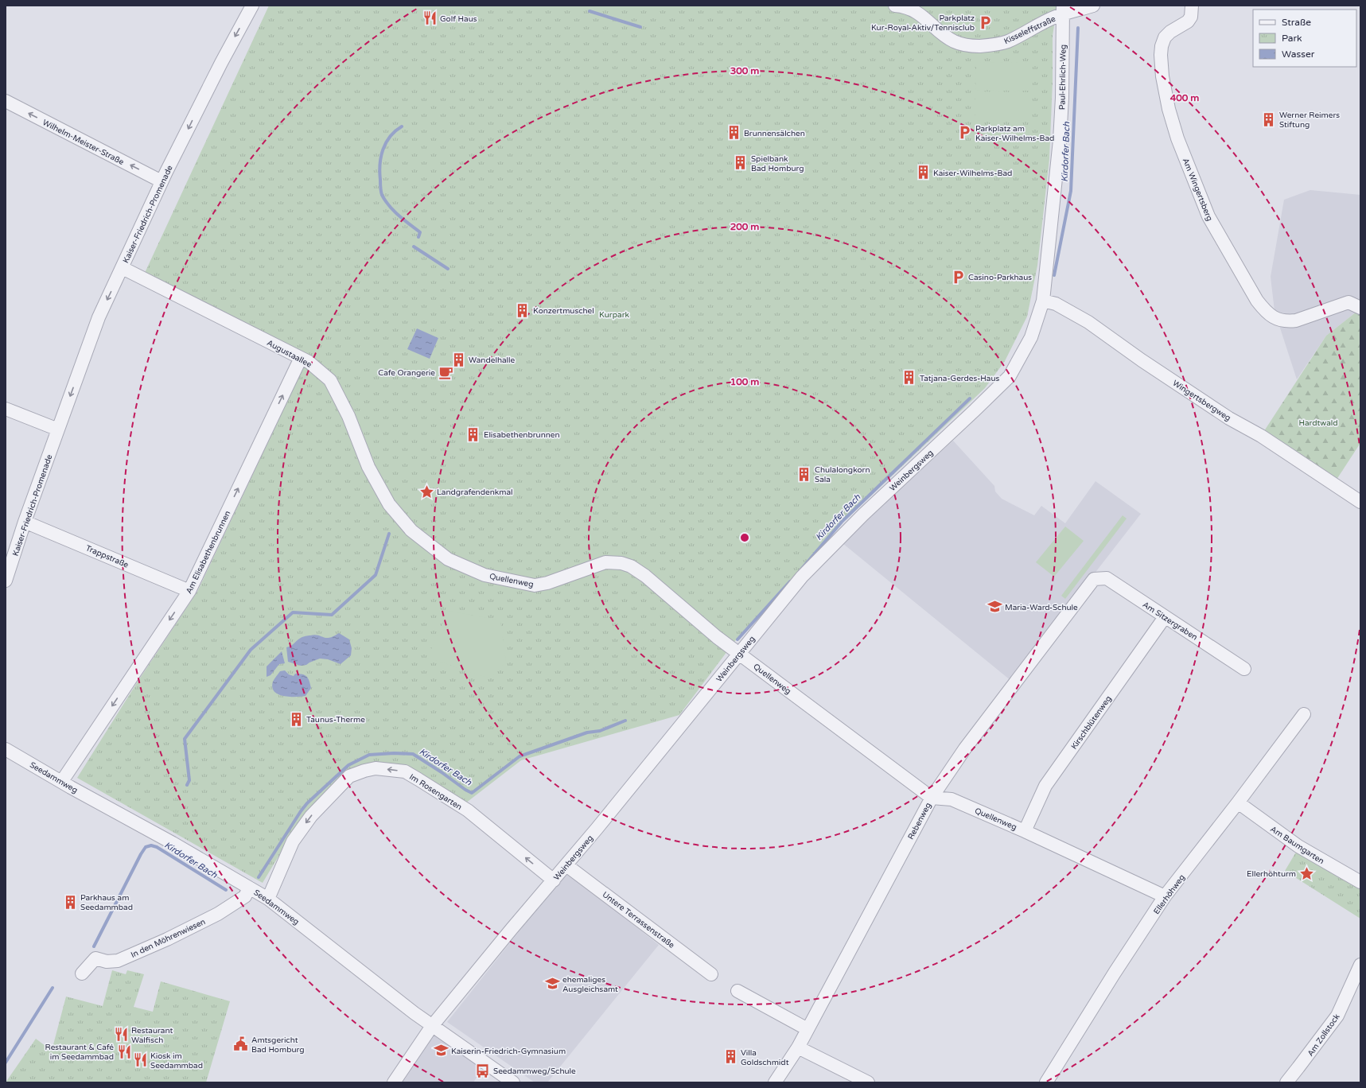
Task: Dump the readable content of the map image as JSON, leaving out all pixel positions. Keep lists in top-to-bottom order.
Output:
{
  "streets": {
    "street": [
      "Kisseleffstraße",
      "Paul-Ehrlich-Weg",
      "Wilhelm-Meister-Straße",
      "Am Wingertsberg",
      "Kaiser-Friedrich-Promenade",
      "Augustaallee",
      "Wingertsbergweg",
      "Weinbergsweg",
      "Am Elisabethenbrunnen",
      "Trappstraße",
      "Quellenweg",
      "Am Sitzergraben",
      "Kirschblütenweg",
      "Seedammweg",
      "Im Rosengarten",
      "Rebenweg",
      "Am Baumgarten",
      "Ellerhöhweg",
      "Untere Terrassenstraße",
      "In den Möhrenwiesen",
      "Am Zollstock"
    ]
  },
  "crossings": [
    ["Kisseleffstraße", "Paul-Ehrlich-Weg"],
    ["Paul-Ehrlich-Weg", "Wingertsbergweg"],
    ["Paul-Ehrlich-Weg", "Weinbergsweg"],
    ["Wilhelm-Meister-Straße", "Kaiser-Friedrich-Promenade"],
    ["Kaiser-Friedrich-Promenade", "Augustaallee"],
    ["Kaiser-Friedrich-Promenade", "Trappstraße"],
    ["Augustaallee", "Am Elisabethenbrunnen"],
    ["Augustaallee", "Quellenweg"],
    ["Wingertsbergweg", "Weinbergsweg"],
    ["Weinbergsweg", "Quellenweg"],
    ["Weinbergsweg", "Seedammweg"],
    ["Weinbergsweg", "Im Rosengarten"],
    ["Weinbergsweg", "Untere Terrassenstraße"],
    ["Am Elisabethenbrunnen", "Trappstraße"],
    ["Am Elisabethenbrunnen", "Seedammweg"],
    ["Quellenweg", "Kirschblütenweg"],
    ["Quellenweg", "Rebenweg"],
    ["Quellenweg", "Ellerhöhweg"],
    ["Am Sitzergraben", "Kirschblütenweg"],
    ["Am Sitzergraben", "Rebenweg"],
    ["Seedammweg", "Im Rosengarten"],
    ["Seedammweg", "In den Möhrenwiesen"],
    ["Am Baumgarten", "Ellerhöhweg"]
  ],
  "one_way": ["Wilhelm-Meister-Straße", "Kaiser-Friedrich-Promenade"],
  "water": ["Kirdorfer Bach"],
  "parks": ["Kurpark", "Hardtwald"],
  "places": {
    "restaurant": [
      "Golf Haus",
      "Restaurant Walfisch",
      "Restaurant & Café im Seedammbad",
      "Kiosk im Seedammbad"
    ],
    "parking": ["Parkplatz Kur-Royal-Aktiv/Tennisclub", "Parkplatz am Kaiser-Wilhelms-Bad", "Casino-Parkhaus"],
    "building": [
      "Werner Reimers Stiftung",
      "Brunnensälchen",
      "Spielbank Bad Homburg",
      "Kaiser-Wilhelms-Bad",
      "Konzertmuschel",
      "Wandelhalle",
      "Tatjana-Gerdes-Haus",
      "Elisabethenbrunnen",
      "Chulalongkorn Sala",
      "Taunus-Therme",
      "Parkhaus am Seedammbad",
      "Villa Goldschmidt"
    ],
    "cafe": ["Cafe Orangerie"],
    "place": ["Landgrafendenkmal", "Ellerhöhturm"],
    "school or university": ["Maria-Ward-Schule", "ehemaliges Ausgleichsamt", "Kaiserin-Friedrich-Gymnasium"],
    "public building": ["Amtsgericht Bad Homburg"],
    "bus stop": ["Seedammweg/Schule"]
  },
  "legend": ["Straße", "Park", "Wasser"],
  "rings": [
    "300 m",
    "400 m",
    "200 m",
    "100 m"
  ]
}
